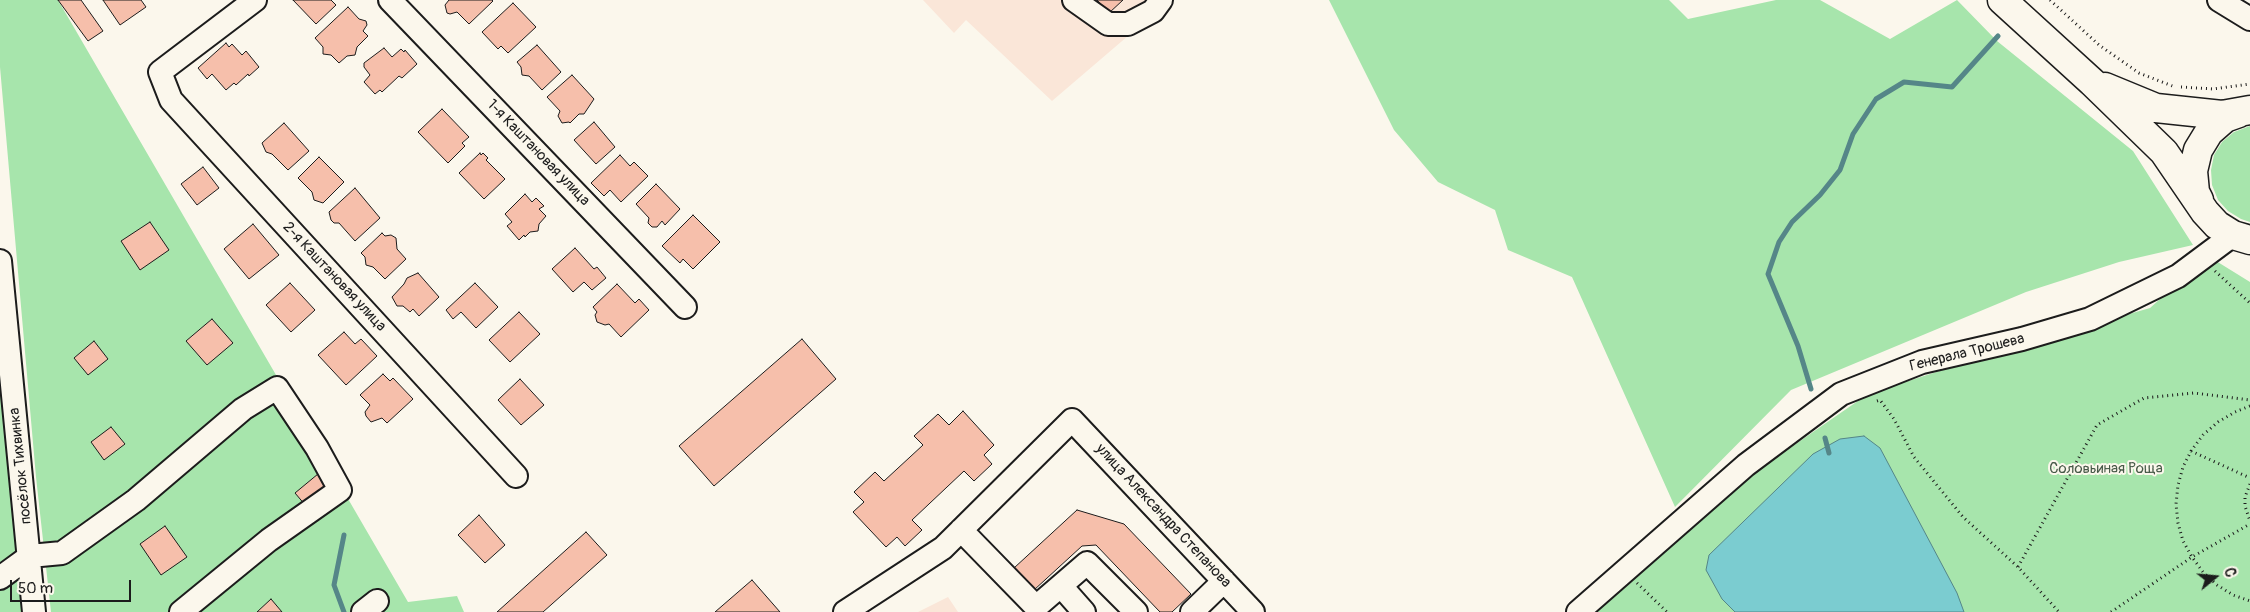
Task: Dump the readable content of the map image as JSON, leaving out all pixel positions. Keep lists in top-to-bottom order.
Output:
{
  "streets": {
    "street": [
      "1-я Каштановая улица",
      "2-я Каштановая улица",
      "Генерала Трошева",
      "посёлок Тихвинка",
      "улица Александра Степанова"
    ]
  },
  "parks": ["Соловьиная Роща"],
  "scale_bar": "50 m",
  "north": "right"
}
